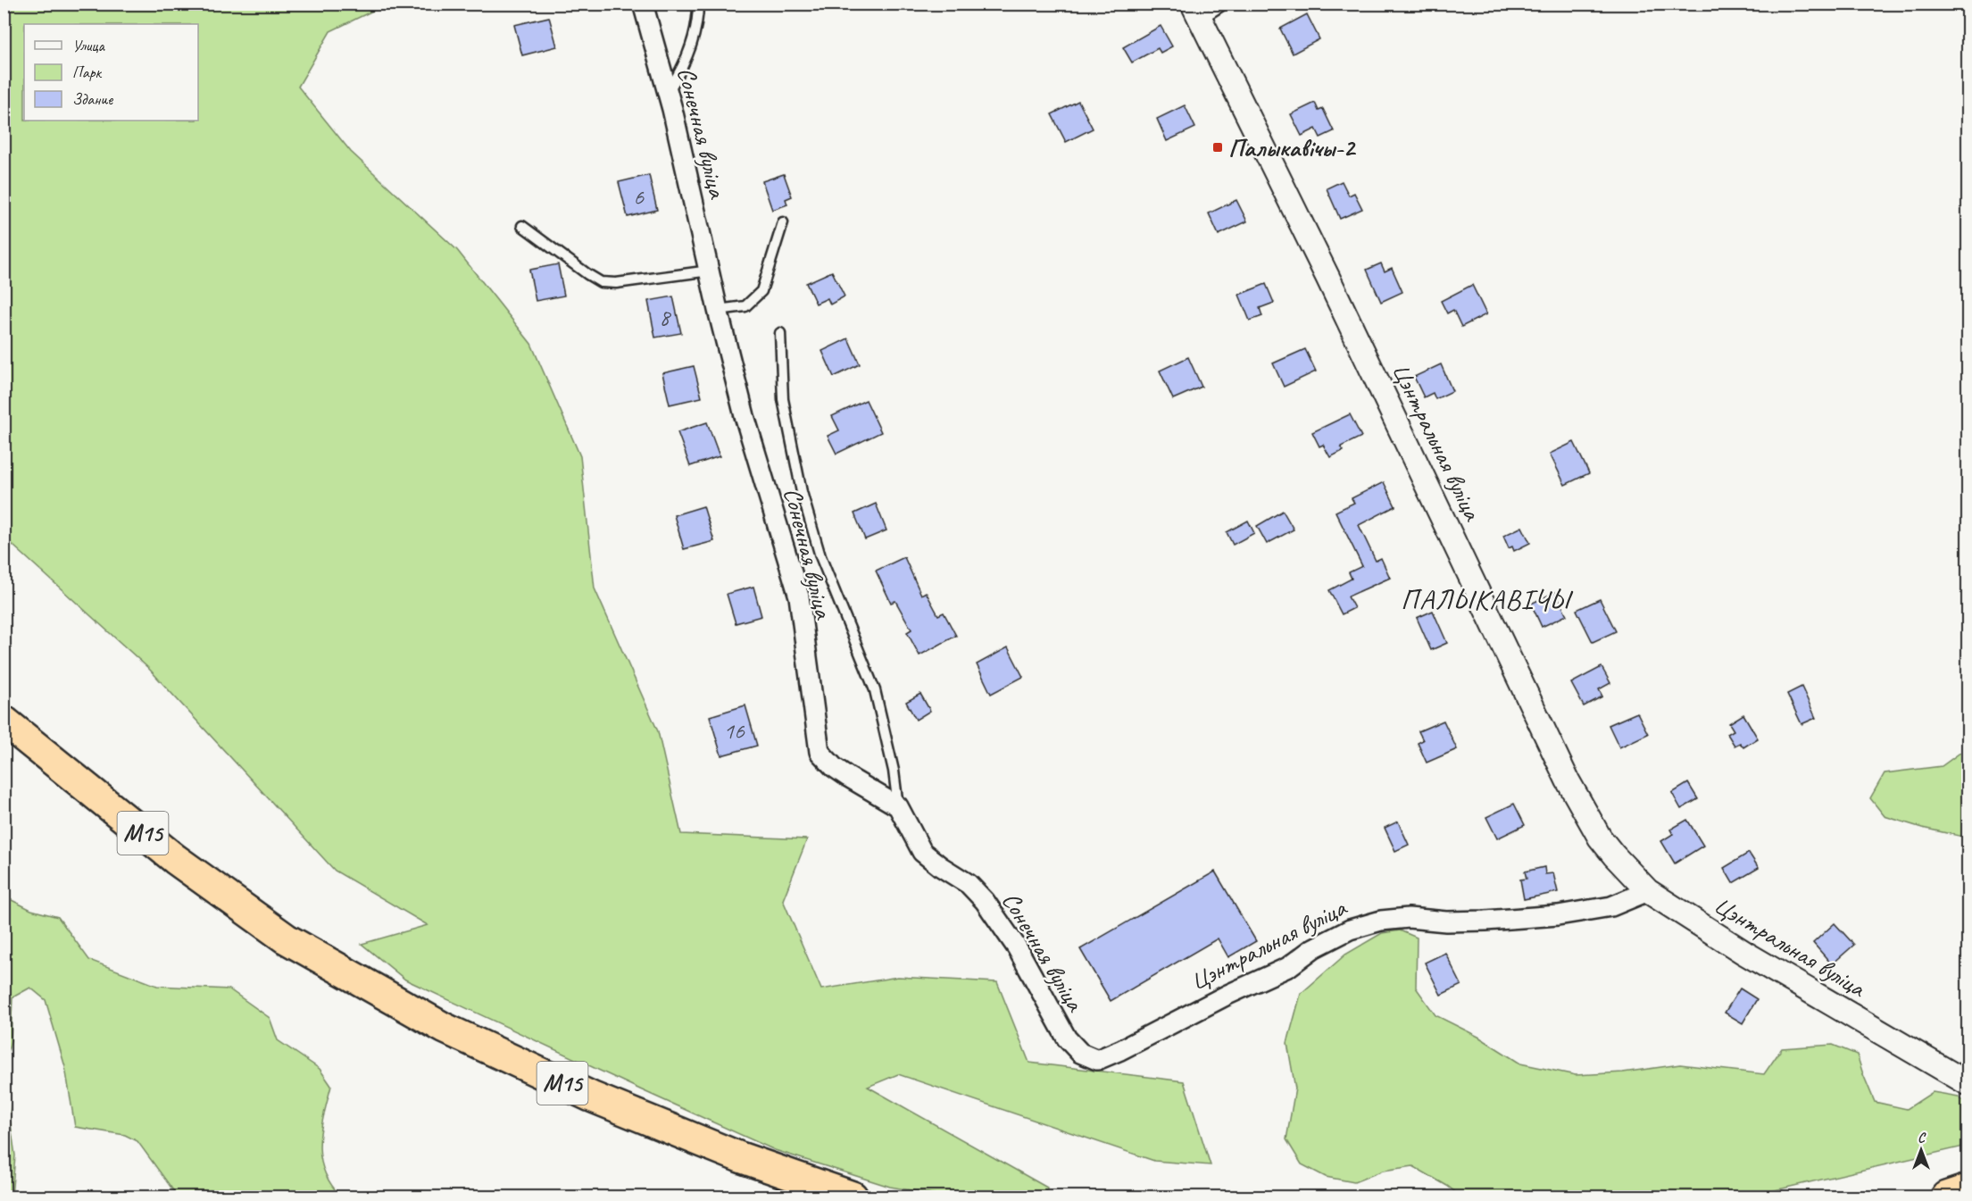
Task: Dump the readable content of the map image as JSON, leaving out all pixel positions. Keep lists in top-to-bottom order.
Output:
{
  "streets": {
    "highway": ["М15"],
    "street": ["Сонечная вуліца", "Цэнтральная вуліца"]
  },
  "crossings": [
    ["Сонечная вуліца", "Цэнтральная вуліца"]
  ],
  "districts": ["ПАЛЫКАВІЧЫ"],
  "places": {
    "transit": ["Палыкавічы-2"]
  },
  "house_numbers": ["6", "8", "16"],
  "legend": ["Улица", "Парк", "Здание"],
  "north": "top"
}
